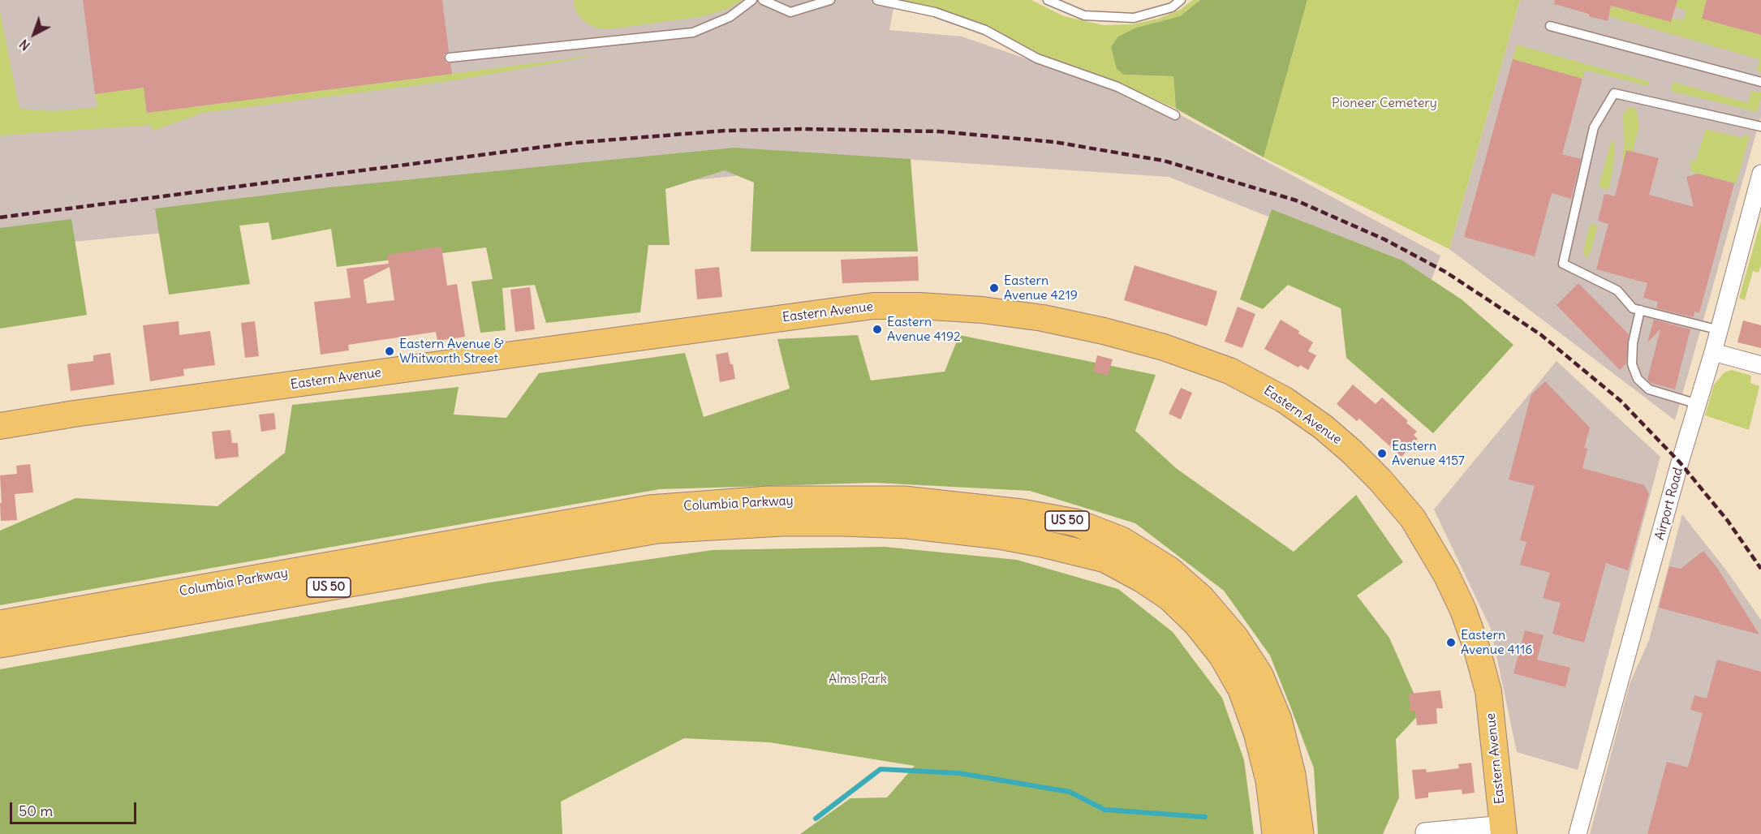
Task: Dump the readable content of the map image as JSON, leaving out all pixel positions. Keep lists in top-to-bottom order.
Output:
{
  "streets": {
    "highway": ["Columbia Parkway", "US 50"],
    "main road": ["Eastern Avenue"],
    "street": ["Airport Road"]
  },
  "parks": ["Pioneer Cemetery", "Alms Park"],
  "places": [
    "Eastern Avenue 4219",
    "Eastern Avenue 4192",
    "Eastern Avenue & Whitworth Street",
    "Eastern Avenue 4157",
    "Eastern Avenue 4116"
  ],
  "scale_bar": "50 m",
  "north": "bottom left"
}
